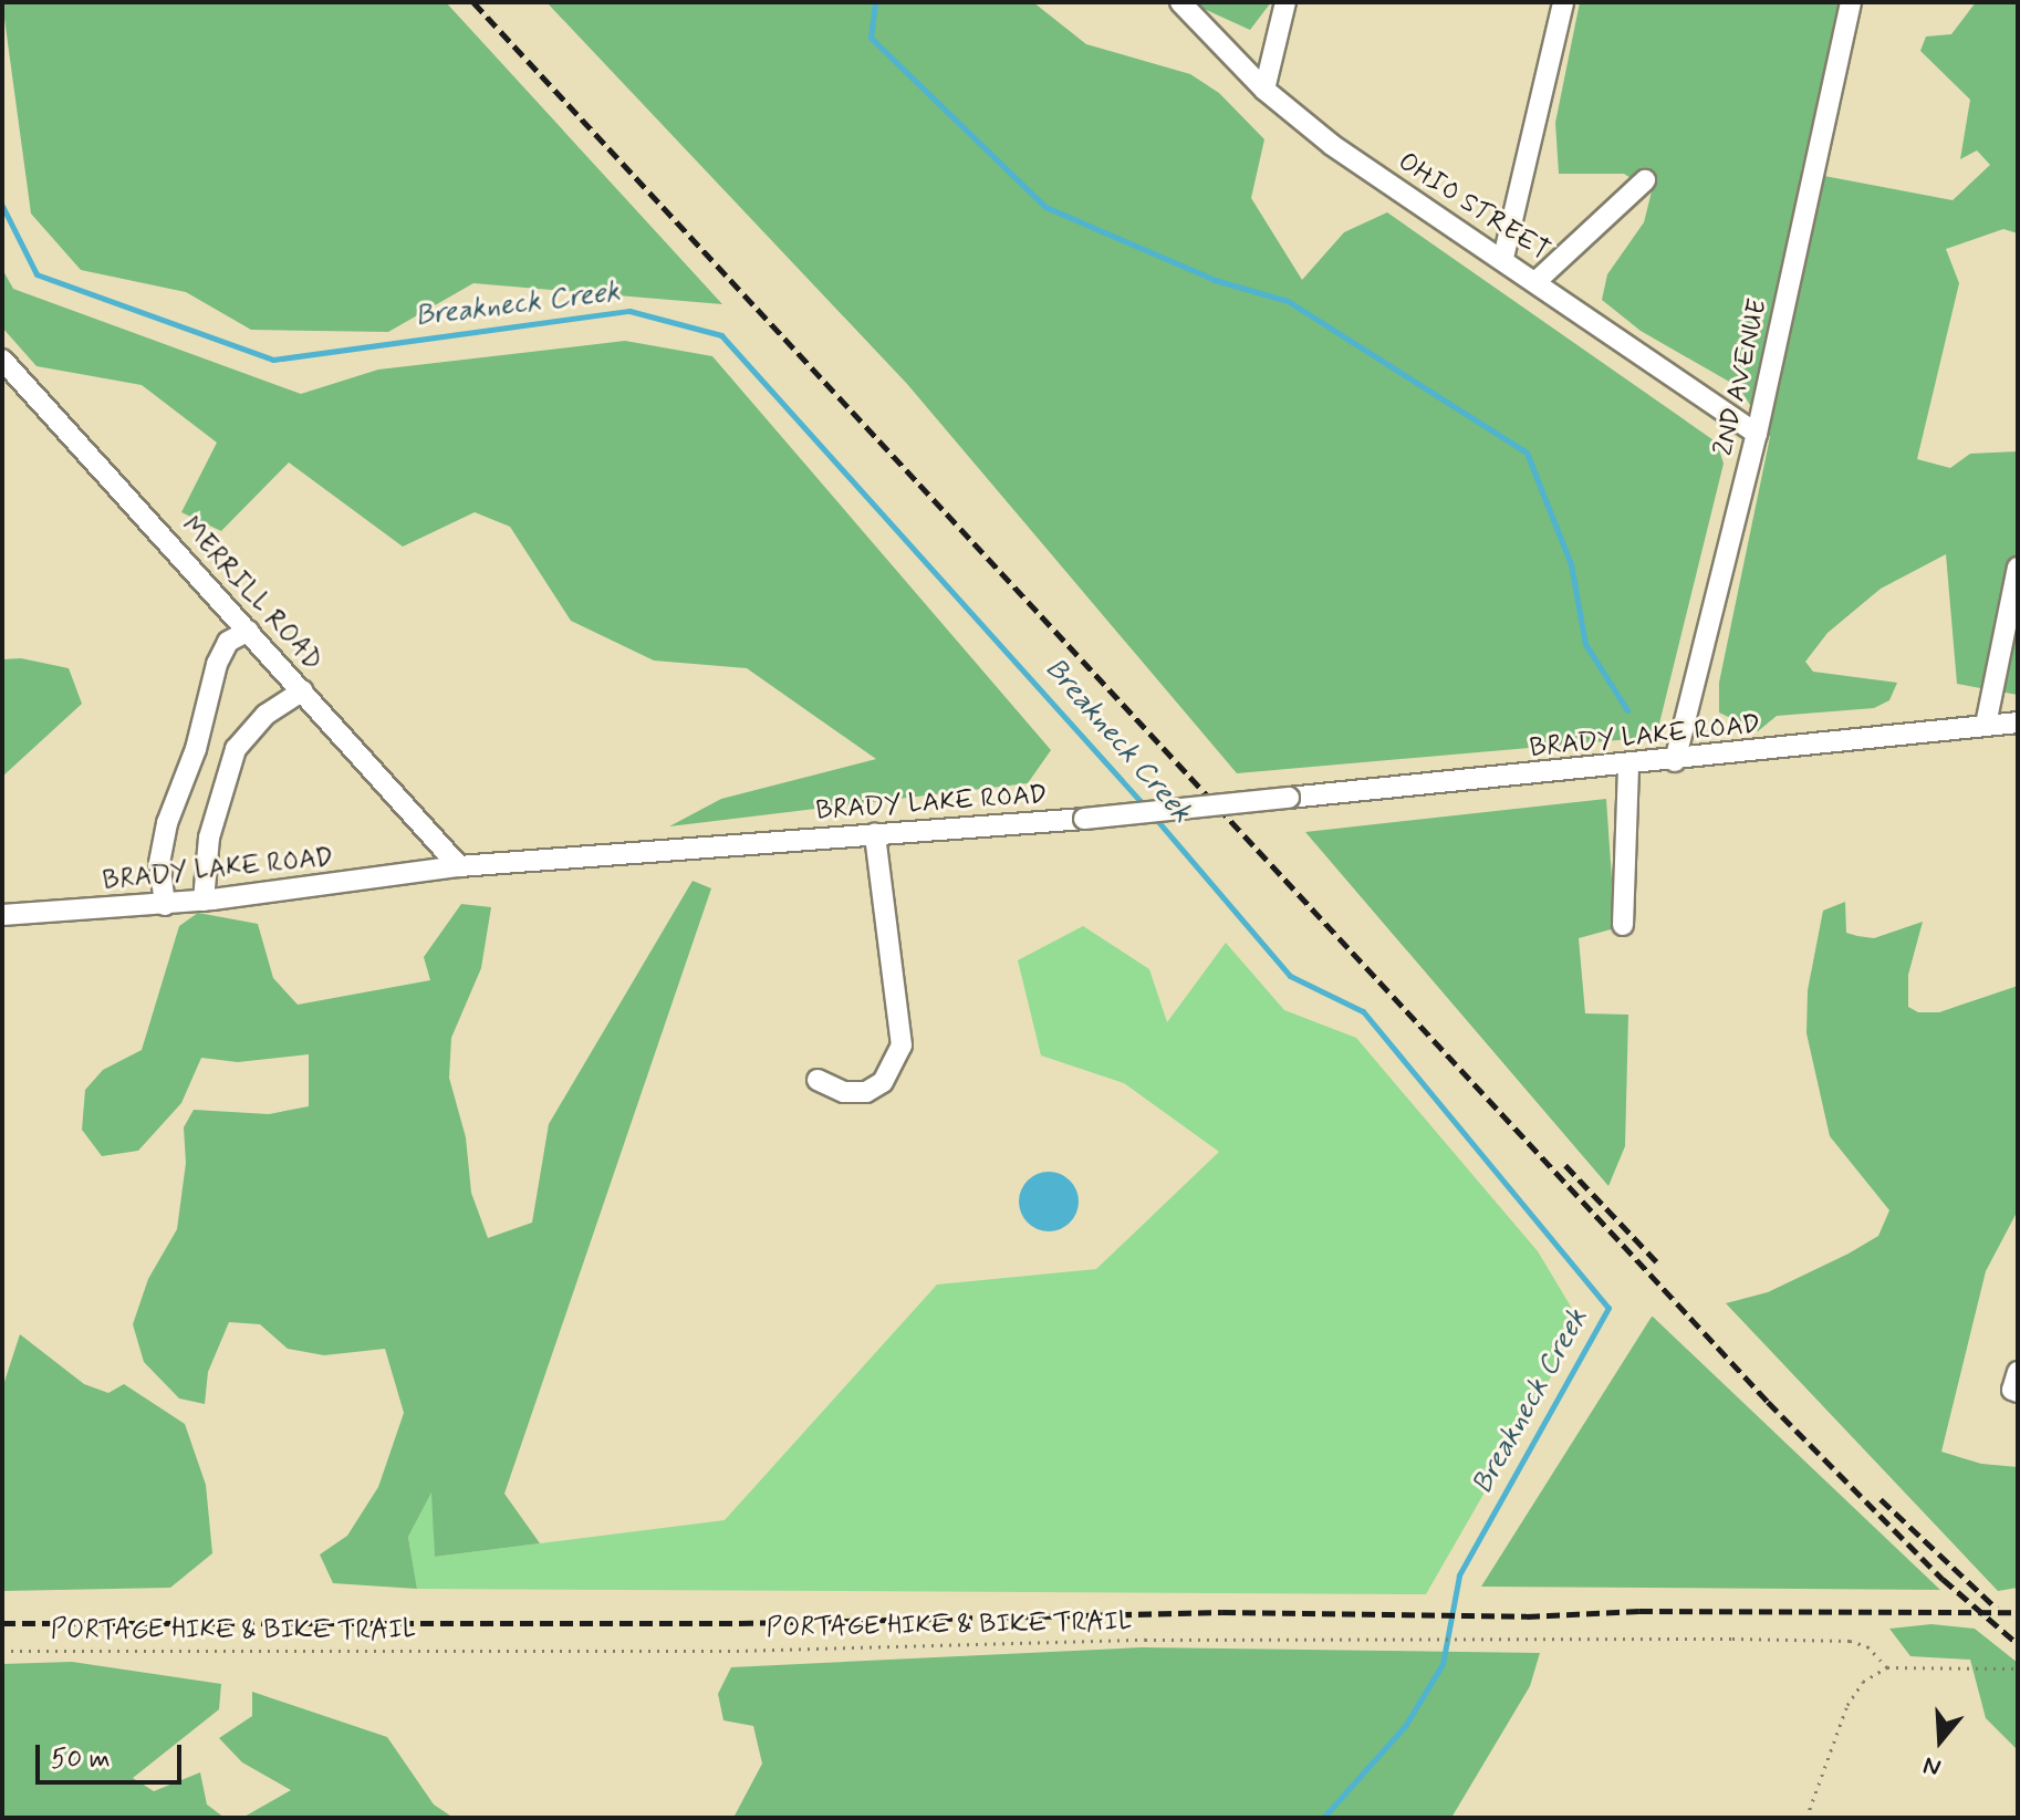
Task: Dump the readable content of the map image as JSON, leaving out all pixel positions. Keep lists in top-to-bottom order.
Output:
{
  "streets": {
    "street": [
      "OHIO STREET",
      "2ND AVENUE",
      "MERRILL ROAD",
      "BRADY LAKE ROAD"
    ],
    "path": ["PORTAGE HIKE & BIKE TRAIL"]
  },
  "crossings": [
    ["OHIO STREET", "2ND AVENUE"],
    ["2ND AVENUE", "BRADY LAKE ROAD"],
    ["MERRILL ROAD", "BRADY LAKE ROAD"]
  ],
  "water": ["Breakneck Creek"],
  "scale_bar": "50 m",
  "north": "bottom"
}
